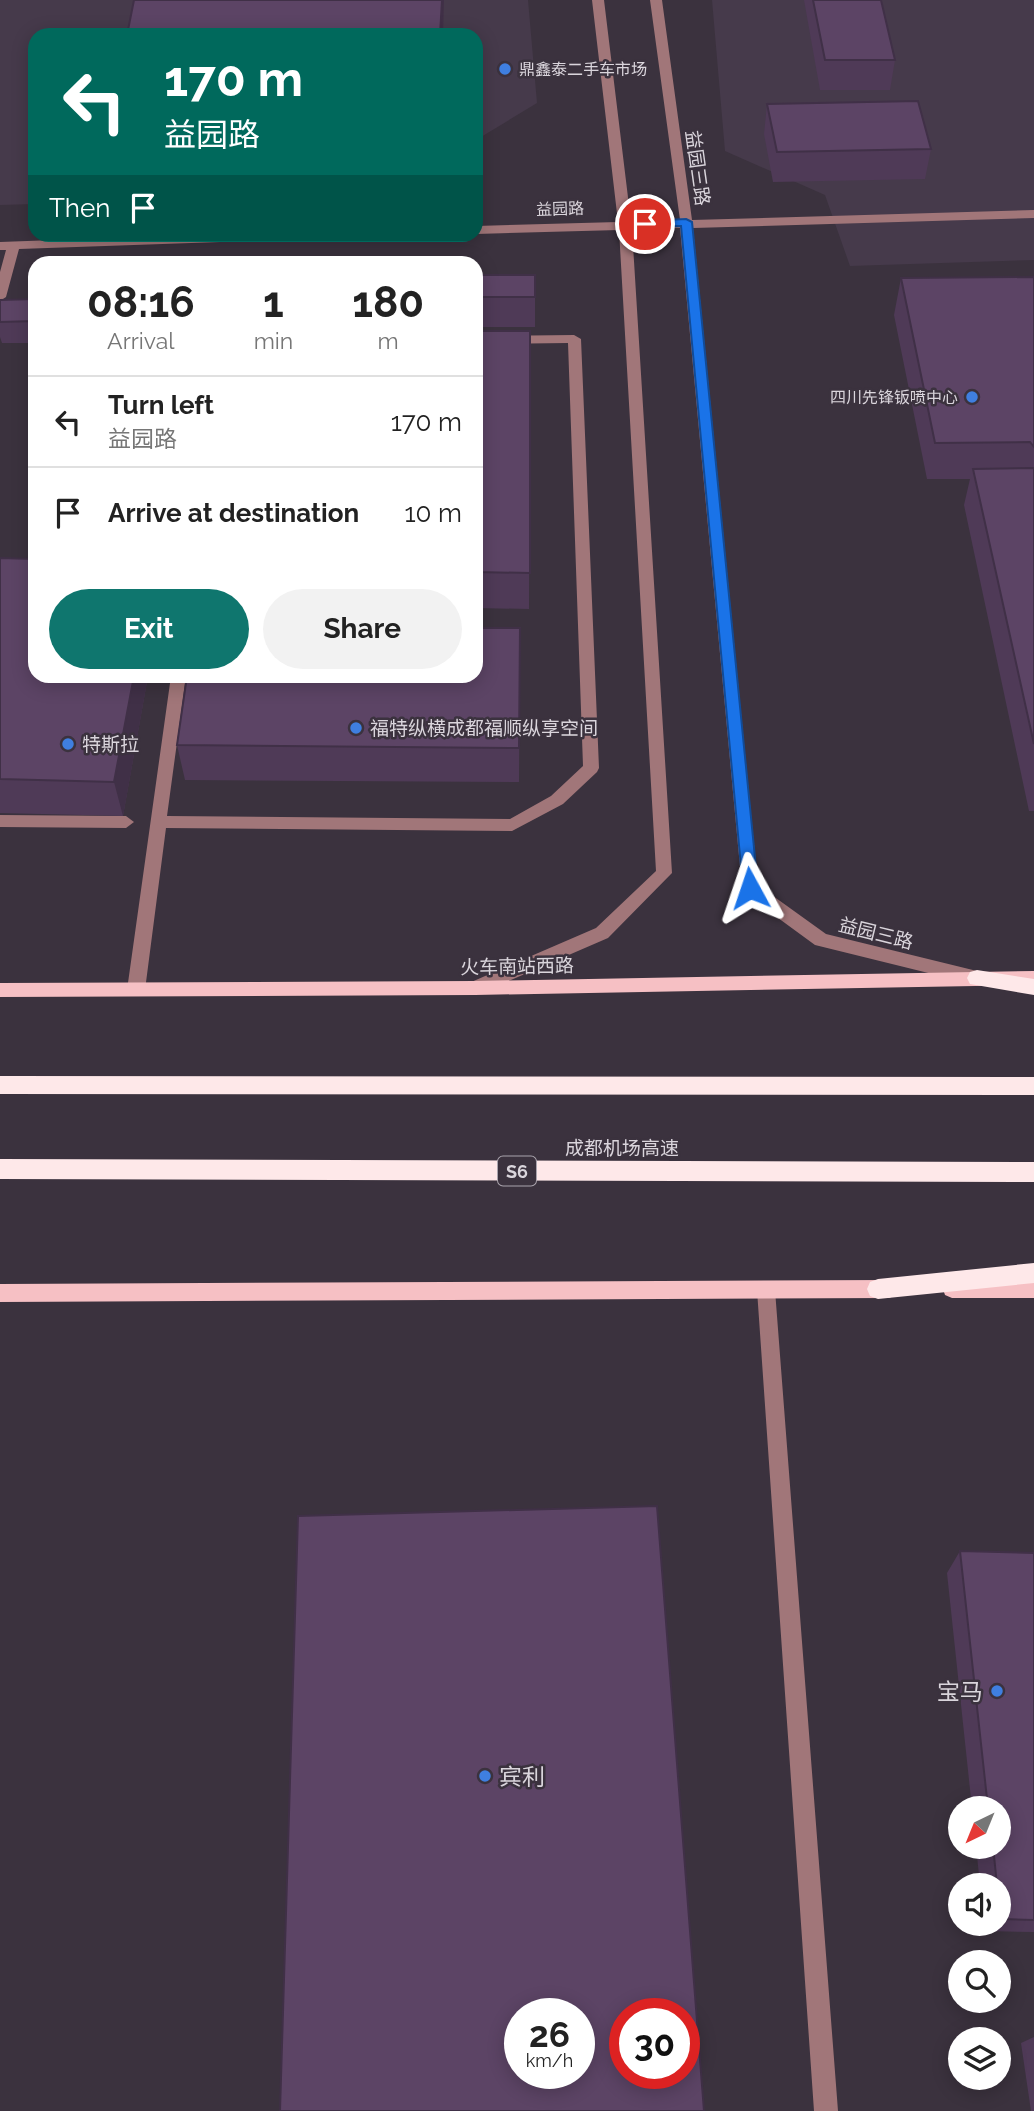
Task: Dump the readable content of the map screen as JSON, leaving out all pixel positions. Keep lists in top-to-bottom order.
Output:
{
  "streets": {
    "highway": ["成都机场高速", "S6"],
    "main road": ["火车南站西路"],
    "street": ["益园三路", "益园路"]
  },
  "crossings": [
    ["益园三路", "益园路"],
    ["益园三路", "火车南站西路"]
  ],
  "places": [
    "鼎鑫泰二手车市场",
    "四川先锋钣喷中心",
    "福特纵横成都福顺纵享空间",
    "特斯拉",
    "宝马",
    "宾利"
  ],
  "north": "bottom left",
  "page": {
    "turn": ["170 m", "益园路"],
    "then": "Then",
    "eta": [
      "08:16",
      "Arrival",
      "1",
      "min",
      "180",
      "m"
    ],
    "list": [
      {
        "name": "Turn left",
        "note": "益园路",
        "value": "170 m"
      },
      {
        "name": "Arrive at destination",
        "value": "10 m"
      }
    ],
    "buttons": ["Exit", "Share"],
    "speed": "26 km/h",
    "limit": "30"
  }
}
